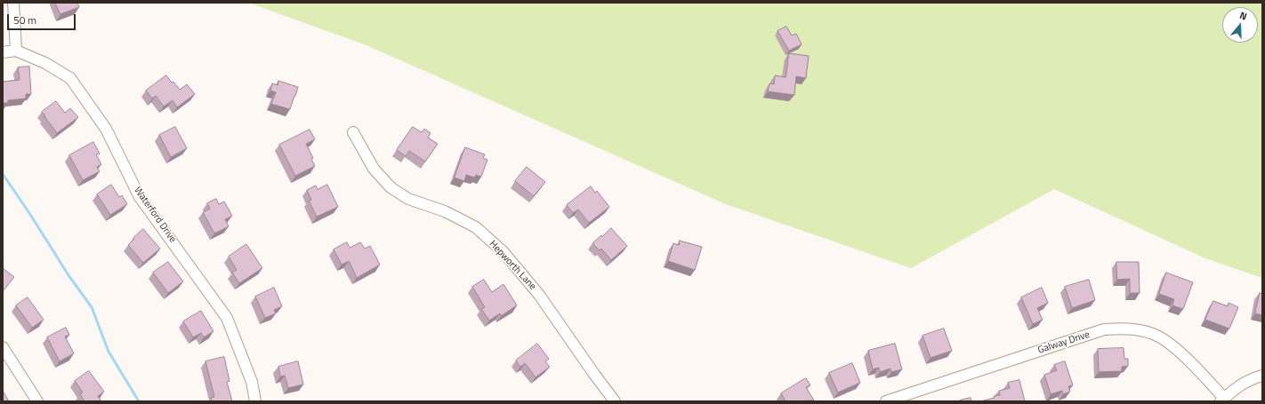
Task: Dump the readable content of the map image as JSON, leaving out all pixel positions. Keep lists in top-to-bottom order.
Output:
{
  "streets": {
    "street": ["Waterford Drive", "Hepworth Lane", "Galway Drive"]
  },
  "scale_bar": "50 m",
  "north": "top"
}
